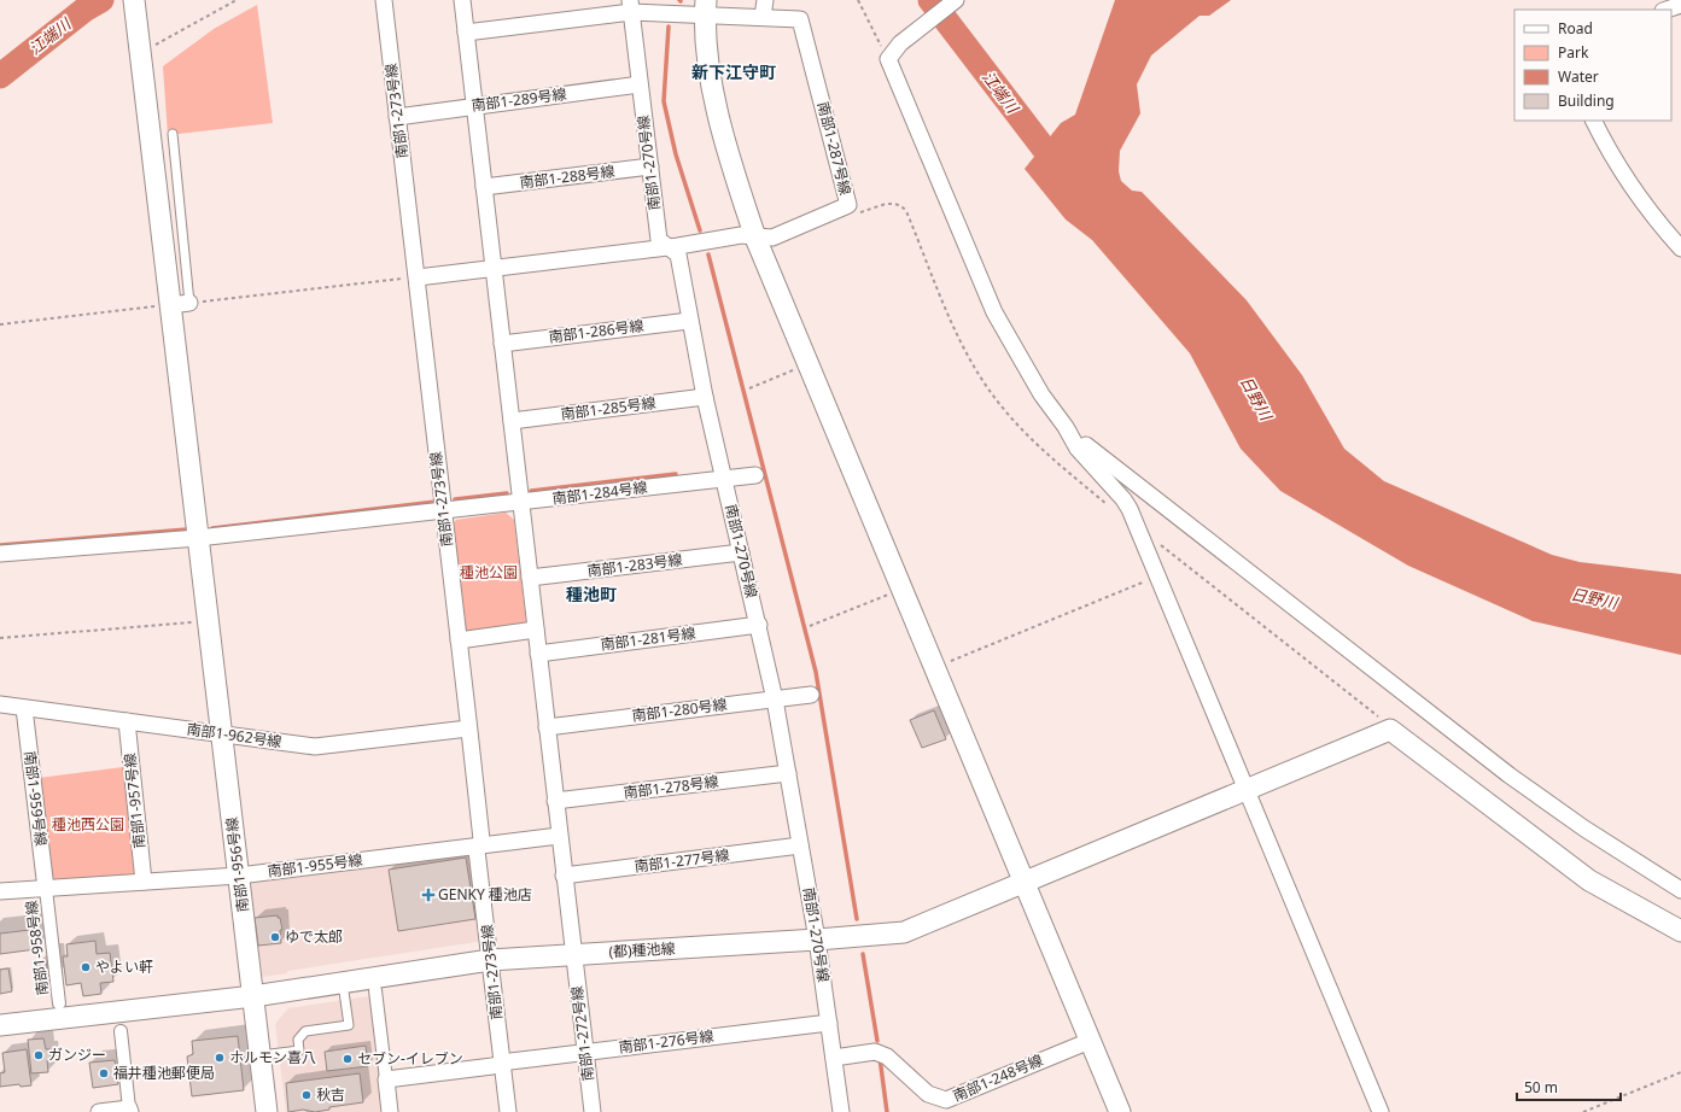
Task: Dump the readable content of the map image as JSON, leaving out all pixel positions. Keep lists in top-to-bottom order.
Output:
{
  "streets": {
    "street": [
      "南部1-289号線",
      "南部1-273号線",
      "南部1-287号線",
      "南部1-270号線",
      "南部1-288号線",
      "南部1-286号線",
      "南部1-285号線",
      "南部1-284号線",
      "南部1-283号線",
      "南部1-281号線",
      "南部1-280号線",
      "南部1-962号線",
      "南部1-278号線",
      "南部1-959号線",
      "南部1-957号線",
      "南部1-277号線",
      "南部1-956号線",
      "南部1-955号線",
      "南部1-958号線",
      "(都)種池線",
      "南部1-272号線",
      "南部1-276号線",
      "南部1-248号線"
    ]
  },
  "crossings": [
    ["南部1-289号線", "南部1-273号線"],
    ["南部1-289号線", "南部1-270号線"],
    ["南部1-289号線", "南部1-272号線"],
    ["南部1-273号線", "南部1-287号線"],
    ["南部1-273号線", "南部1-284号線"],
    ["南部1-273号線", "南部1-962号線"],
    ["南部1-273号線", "南部1-955号線"],
    ["南部1-273号線", "(都)種池線"],
    ["南部1-273号線", "南部1-276号線"],
    ["南部1-287号線", "南部1-270号線"],
    ["南部1-287号線", "南部1-272号線"],
    ["南部1-270号線", "南部1-288号線"],
    ["南部1-270号線", "南部1-286号線"],
    ["南部1-270号線", "南部1-285号線"],
    ["南部1-270号線", "南部1-284号線"],
    ["南部1-270号線", "南部1-283号線"],
    ["南部1-270号線", "南部1-281号線"],
    ["南部1-270号線", "南部1-280号線"],
    ["南部1-270号線", "南部1-278号線"],
    ["南部1-270号線", "南部1-277号線"],
    ["南部1-270号線", "(都)種池線"],
    ["南部1-270号線", "南部1-276号線"],
    ["南部1-270号線", "南部1-248号線"],
    ["南部1-288号線", "南部1-272号線"],
    ["南部1-286号線", "南部1-272号線"],
    ["南部1-285号線", "南部1-272号線"],
    ["南部1-284号線", "南部1-956号線"],
    ["南部1-284号線", "南部1-272号線"],
    ["南部1-283号線", "南部1-272号線"],
    ["南部1-281号線", "南部1-272号線"],
    ["南部1-280号線", "南部1-272号線"],
    ["南部1-962号線", "南部1-959号線"],
    ["南部1-962号線", "南部1-957号線"],
    ["南部1-962号線", "南部1-956号線"],
    ["南部1-278号線", "南部1-272号線"],
    ["南部1-959号線", "南部1-955号線"],
    ["南部1-959号線", "南部1-958号線"],
    ["南部1-957号線", "南部1-955号線"],
    ["南部1-277号線", "南部1-272号線"],
    ["南部1-956号線", "南部1-955号線"],
    ["南部1-956号線", "(都)種池線"],
    ["南部1-955号線", "南部1-958号線"],
    ["南部1-955号線", "南部1-272号線"],
    ["(都)種池線", "南部1-272号線"],
    ["南部1-272号線", "南部1-276号線"]
  ],
  "districts": ["新下江守町", "種池町"],
  "water": ["江端川", "日野川"],
  "parks": ["種池公園", "種池西公園"],
  "places": {
    "health": ["GENKY 種池店"],
    "other": [
      "ゆで太郎",
      "やよい軒",
      "ガンジー",
      "ホルモン喜八",
      "セブン-イレブン",
      "福井種池郵便局",
      "秋吉"
    ]
  },
  "legend": [
    "Road",
    "Park",
    "Water",
    "Building"
  ],
  "scale_bar": "50 m"
}
